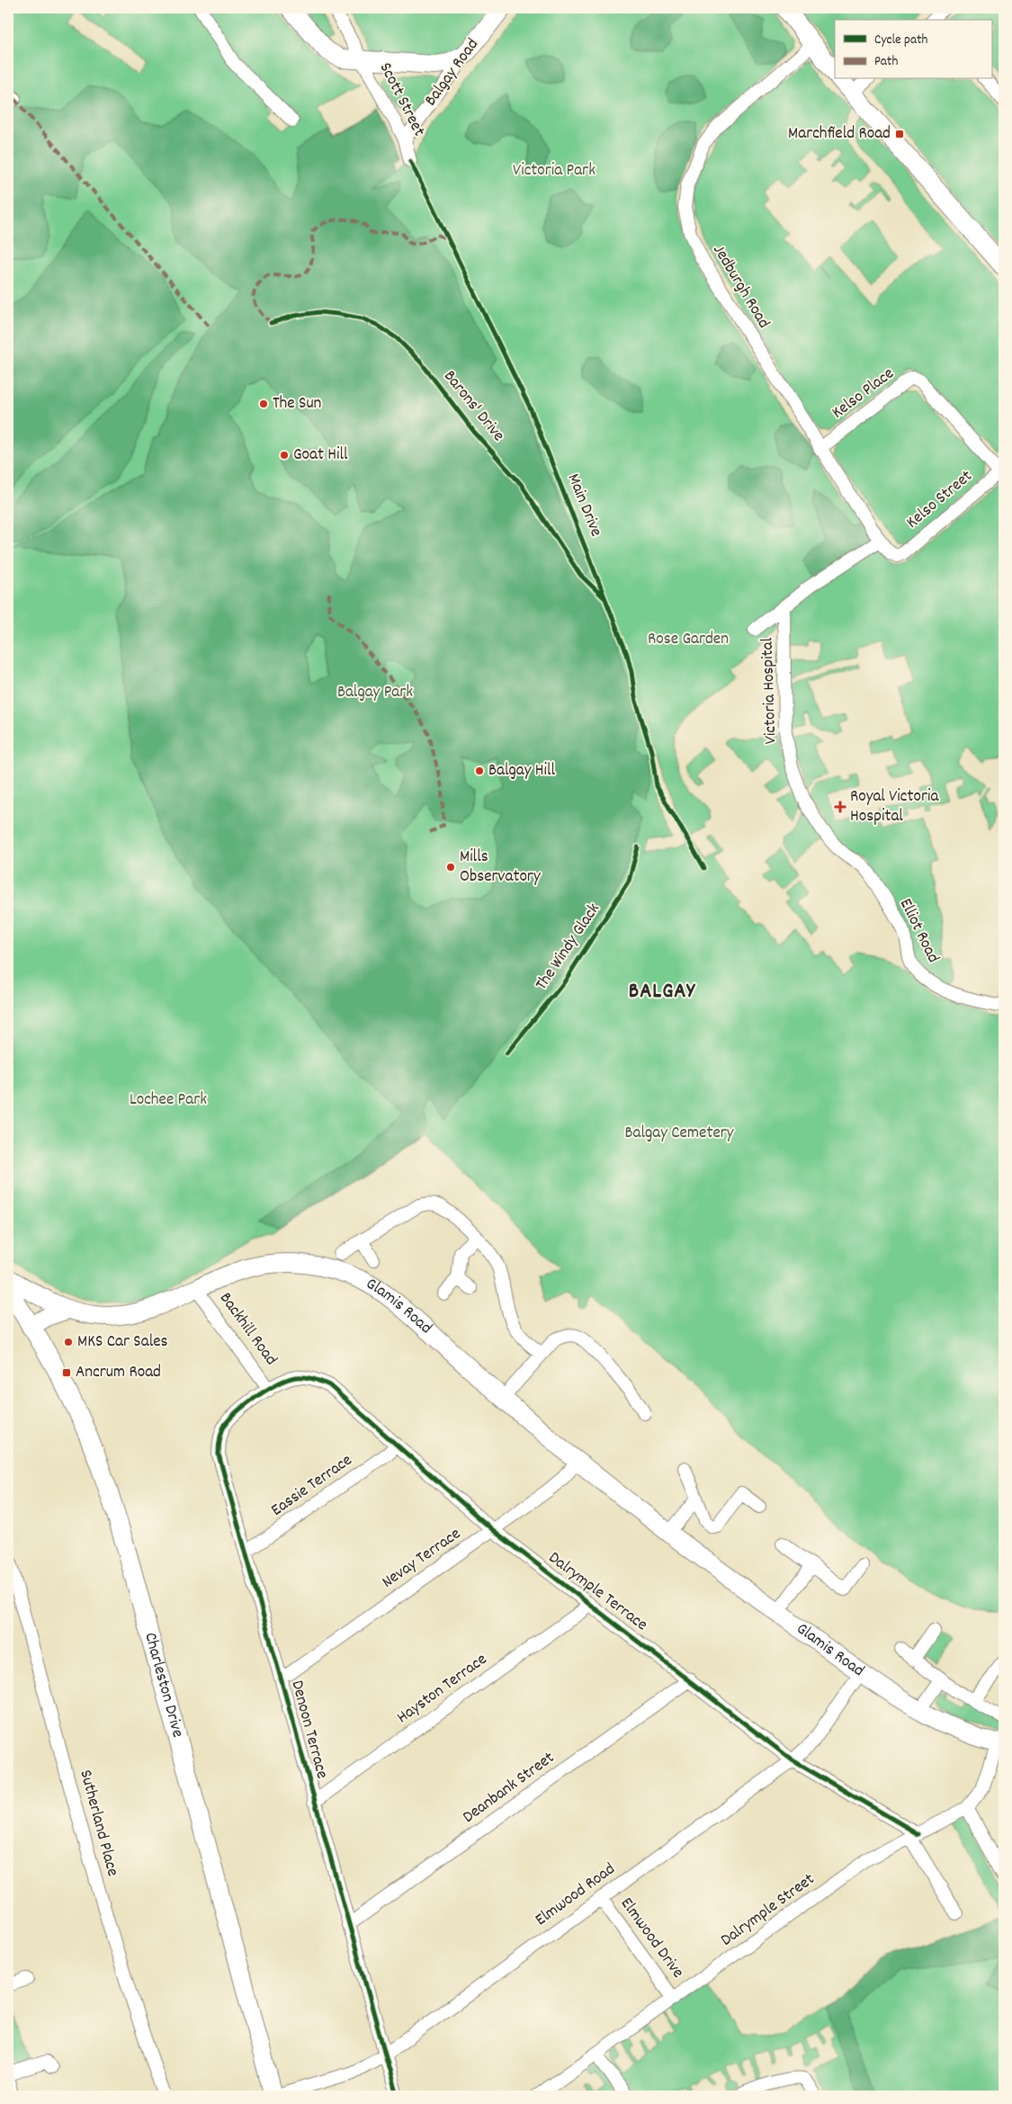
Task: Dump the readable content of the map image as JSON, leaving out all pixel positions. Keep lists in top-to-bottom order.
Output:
{
  "streets": {
    "street": [
      "Balgay Road",
      "Scott Street",
      "Jedburgh Road",
      "Kelso Place",
      "Kelso Street",
      "Victoria Hospital",
      "Elliot Road",
      "Glamis Road",
      "Backhill Road",
      "Eassie Terrace",
      "Nevay Terrace",
      "Dalrymple Terrace",
      "Charleston Drive",
      "Hayston Terrace",
      "Denoon Terrace",
      "Deanbank Street",
      "Sutherland Place",
      "Elmwood Road",
      "Dalrymple Street",
      "Elmwood Drive"
    ],
    "cycle path": ["Barons' Drive", "Main Drive", "The Windy Glack"]
  },
  "crossings": [
    ["Balgay Road", "Scott Street"],
    ["Jedburgh Road", "Kelso Place"],
    ["Jedburgh Road", "Kelso Street"],
    ["Kelso Place", "Kelso Street"],
    ["Victoria Hospital", "Elliot Road"],
    ["Glamis Road", "Backhill Road"],
    ["Glamis Road", "Nevay Terrace"],
    ["Glamis Road", "Charleston Drive"],
    ["Glamis Road", "Elmwood Road"],
    ["Glamis Road", "Dalrymple Street"],
    ["Backhill Road", "Dalrymple Terrace"],
    ["Backhill Road", "Denoon Terrace"],
    ["Eassie Terrace", "Dalrymple Terrace"],
    ["Eassie Terrace", "Denoon Terrace"],
    ["Nevay Terrace", "Dalrymple Terrace"],
    ["Nevay Terrace", "Denoon Terrace"],
    ["Dalrymple Terrace", "Hayston Terrace"],
    ["Dalrymple Terrace", "Denoon Terrace"],
    ["Dalrymple Terrace", "Deanbank Street"],
    ["Dalrymple Terrace", "Elmwood Road"],
    ["Dalrymple Terrace", "Dalrymple Street"],
    ["Charleston Drive", "Elmwood Road"],
    ["Hayston Terrace", "Denoon Terrace"],
    ["Denoon Terrace", "Deanbank Street"],
    ["Denoon Terrace", "Elmwood Road"],
    ["Elmwood Road", "Elmwood Drive"],
    ["Dalrymple Street", "Elmwood Drive"]
  ],
  "districts": ["BALGAY"],
  "parks": [
    "Victoria Park",
    "Rose Garden",
    "Balgay Park",
    "Lochee Park",
    "Balgay Cemetery"
  ],
  "places": {
    "transit": ["Marchfield Road", "Ancrum Road"],
    "other": [
      "The Sun",
      "Goat Hill",
      "Balgay Hill",
      "Mills Observatory",
      "MKS Car Sales"
    ],
    "health": ["Royal Victoria Hospital"]
  },
  "legend": ["Cycle path", "Path"]
}
